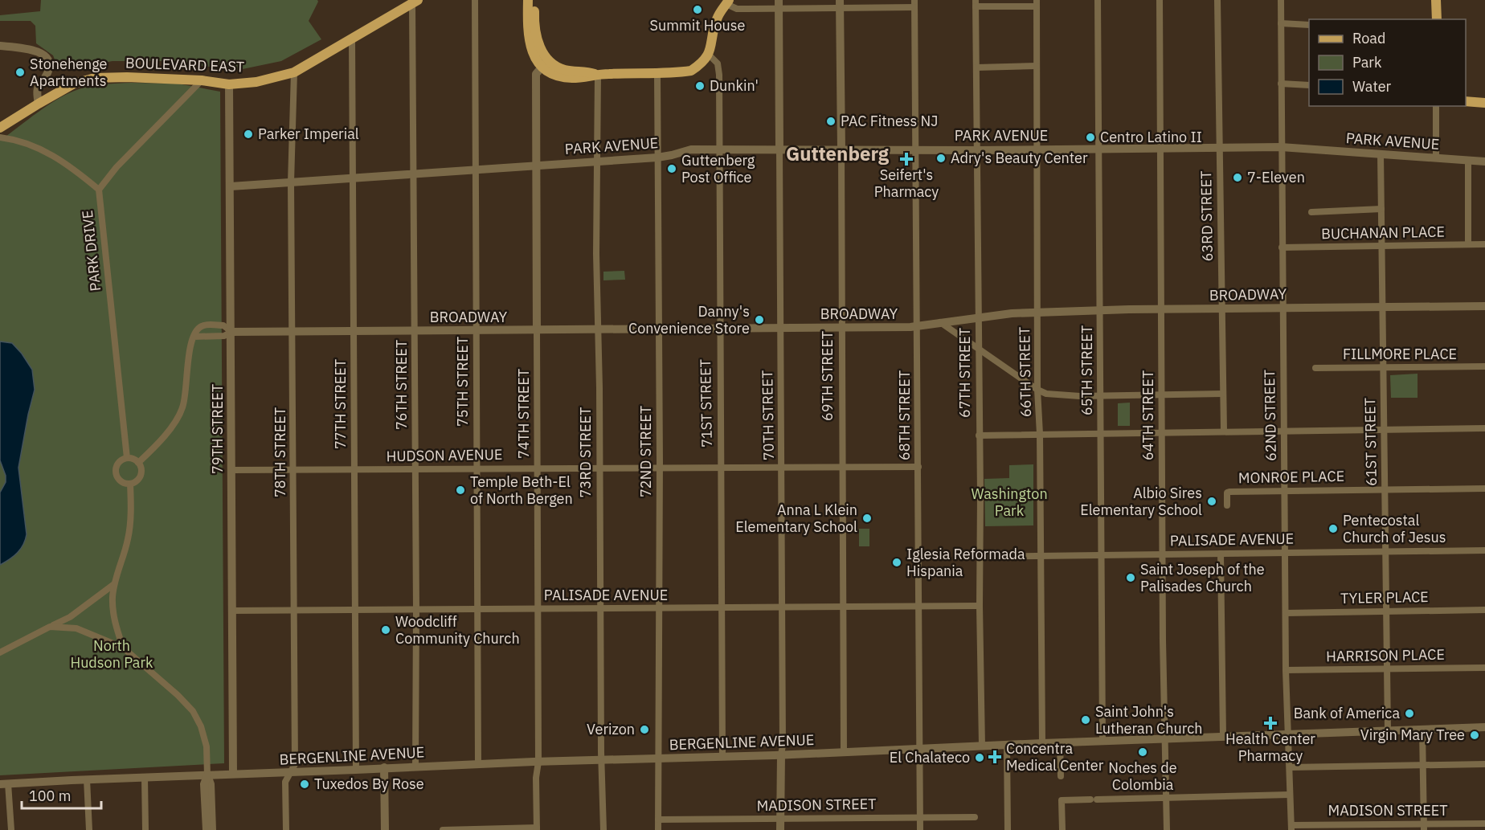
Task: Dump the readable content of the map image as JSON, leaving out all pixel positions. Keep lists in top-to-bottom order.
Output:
{
  "streets": {
    "main road": ["BOULEVARD EAST"],
    "street": [
      "PARK AVENUE",
      "63RD STREET",
      "BUCHANAN PLACE",
      "PARK DRIVE",
      "BROADWAY",
      "FILLMORE PLACE",
      "65TH STREET",
      "66TH STREET",
      "67TH STREET",
      "69TH STREET",
      "75TH STREET",
      "76TH STREET",
      "71ST STREET",
      "77TH STREET",
      "74TH STREET",
      "70TH STREET",
      "68TH STREET",
      "64TH STREET",
      "62ND STREET",
      "79TH STREET",
      "61ST STREET",
      "72ND STREET",
      "78TH STREET",
      "73RD STREET",
      "HUDSON AVENUE",
      "MONROE PLACE",
      "PALISADE AVENUE",
      "TYLER PLACE",
      "HARRISON PLACE",
      "BERGENLINE AVENUE",
      "MADISON STREET"
    ]
  },
  "crossings": [
    ["BOULEVARD EAST", "PARK DRIVE"],
    ["BOULEVARD EAST", "76TH STREET"],
    ["BOULEVARD EAST", "77TH STREET"],
    ["BOULEVARD EAST", "79TH STREET"],
    ["BOULEVARD EAST", "78TH STREET"],
    ["PARK AVENUE", "63RD STREET"],
    ["PARK AVENUE", "65TH STREET"],
    ["PARK AVENUE", "66TH STREET"],
    ["PARK AVENUE", "67TH STREET"],
    ["PARK AVENUE", "69TH STREET"],
    ["PARK AVENUE", "75TH STREET"],
    ["PARK AVENUE", "76TH STREET"],
    ["PARK AVENUE", "71ST STREET"],
    ["PARK AVENUE", "77TH STREET"],
    ["PARK AVENUE", "74TH STREET"],
    ["PARK AVENUE", "70TH STREET"],
    ["PARK AVENUE", "68TH STREET"],
    ["PARK AVENUE", "64TH STREET"],
    ["PARK AVENUE", "62ND STREET"],
    ["PARK AVENUE", "79TH STREET"],
    ["PARK AVENUE", "61ST STREET"],
    ["PARK AVENUE", "72ND STREET"],
    ["PARK AVENUE", "78TH STREET"],
    ["PARK AVENUE", "73RD STREET"],
    ["63RD STREET", "BROADWAY"],
    ["BUCHANAN PLACE", "62ND STREET"],
    ["BUCHANAN PLACE", "61ST STREET"],
    ["BROADWAY", "65TH STREET"],
    ["BROADWAY", "66TH STREET"],
    ["BROADWAY", "67TH STREET"],
    ["BROADWAY", "69TH STREET"],
    ["BROADWAY", "75TH STREET"],
    ["BROADWAY", "76TH STREET"],
    ["BROADWAY", "71ST STREET"],
    ["BROADWAY", "77TH STREET"],
    ["BROADWAY", "74TH STREET"],
    ["BROADWAY", "70TH STREET"],
    ["BROADWAY", "68TH STREET"],
    ["BROADWAY", "64TH STREET"],
    ["BROADWAY", "62ND STREET"],
    ["BROADWAY", "79TH STREET"],
    ["BROADWAY", "61ST STREET"],
    ["BROADWAY", "72ND STREET"],
    ["BROADWAY", "78TH STREET"],
    ["BROADWAY", "73RD STREET"],
    ["FILLMORE PLACE", "61ST STREET"],
    ["65TH STREET", "PALISADE AVENUE"],
    ["65TH STREET", "BERGENLINE AVENUE"],
    ["66TH STREET", "PALISADE AVENUE"],
    ["66TH STREET", "BERGENLINE AVENUE"],
    ["67TH STREET", "PALISADE AVENUE"],
    ["67TH STREET", "BERGENLINE AVENUE"],
    ["69TH STREET", "HUDSON AVENUE"],
    ["69TH STREET", "PALISADE AVENUE"],
    ["69TH STREET", "BERGENLINE AVENUE"],
    ["75TH STREET", "HUDSON AVENUE"],
    ["75TH STREET", "PALISADE AVENUE"],
    ["75TH STREET", "BERGENLINE AVENUE"],
    ["76TH STREET", "HUDSON AVENUE"],
    ["76TH STREET", "PALISADE AVENUE"],
    ["76TH STREET", "BERGENLINE AVENUE"],
    ["71ST STREET", "HUDSON AVENUE"],
    ["71ST STREET", "PALISADE AVENUE"],
    ["71ST STREET", "BERGENLINE AVENUE"],
    ["77TH STREET", "HUDSON AVENUE"],
    ["77TH STREET", "PALISADE AVENUE"],
    ["77TH STREET", "BERGENLINE AVENUE"],
    ["74TH STREET", "HUDSON AVENUE"],
    ["74TH STREET", "PALISADE AVENUE"],
    ["74TH STREET", "BERGENLINE AVENUE"],
    ["70TH STREET", "HUDSON AVENUE"],
    ["70TH STREET", "PALISADE AVENUE"],
    ["70TH STREET", "BERGENLINE AVENUE"],
    ["70TH STREET", "MADISON STREET"],
    ["68TH STREET", "HUDSON AVENUE"],
    ["68TH STREET", "PALISADE AVENUE"],
    ["68TH STREET", "BERGENLINE AVENUE"],
    ["68TH STREET", "MADISON STREET"],
    ["64TH STREET", "PALISADE AVENUE"],
    ["64TH STREET", "BERGENLINE AVENUE"],
    ["62ND STREET", "MONROE PLACE"],
    ["62ND STREET", "PALISADE AVENUE"],
    ["62ND STREET", "TYLER PLACE"],
    ["62ND STREET", "HARRISON PLACE"],
    ["62ND STREET", "BERGENLINE AVENUE"],
    ["62ND STREET", "MADISON STREET"],
    ["79TH STREET", "HUDSON AVENUE"],
    ["79TH STREET", "PALISADE AVENUE"],
    ["79TH STREET", "BERGENLINE AVENUE"],
    ["61ST STREET", "MONROE PLACE"],
    ["61ST STREET", "PALISADE AVENUE"],
    ["61ST STREET", "TYLER PLACE"],
    ["61ST STREET", "HARRISON PLACE"],
    ["61ST STREET", "BERGENLINE AVENUE"],
    ["72ND STREET", "HUDSON AVENUE"],
    ["72ND STREET", "PALISADE AVENUE"],
    ["72ND STREET", "BERGENLINE AVENUE"],
    ["72ND STREET", "MADISON STREET"],
    ["78TH STREET", "HUDSON AVENUE"],
    ["78TH STREET", "PALISADE AVENUE"],
    ["78TH STREET", "BERGENLINE AVENUE"],
    ["73RD STREET", "HUDSON AVENUE"],
    ["73RD STREET", "PALISADE AVENUE"],
    ["73RD STREET", "BERGENLINE AVENUE"]
  ],
  "districts": ["Guttenberg"],
  "parks": ["Washington Park", "North Hudson Park"],
  "places": {
    "other": [
      "Summit House",
      "Stonehenge Apartments",
      "Dunkin'",
      "PAC Fitness NJ",
      "Parker Imperial",
      "Centro Latino II",
      "Adry's Beauty Center",
      "Guttenberg Post Office",
      "7-Eleven",
      "Danny's Convenience Store",
      "Temple Beth-El of North Bergen",
      "Albio Sires Elementary School",
      "Anna L Klein Elementary School",
      "Pentecostal Church of Jesus",
      "Iglesia Reformada Hispania",
      "Saint Joseph of the Palisades Church",
      "Woodcliff Community Church",
      "Bank of America",
      "Saint John's Lutheran Church",
      "Verizon",
      "Virgin Mary Tree",
      "Noches de Colombia",
      "El Chalateco",
      "Tuxedos By Rose"
    ],
    "health": ["Seifert's Pharmacy", "Health Center Pharmacy", "Concentra Medical Center"]
  },
  "legend": ["Road", "Park", "Water"],
  "scale_bar": "100 m"
}
